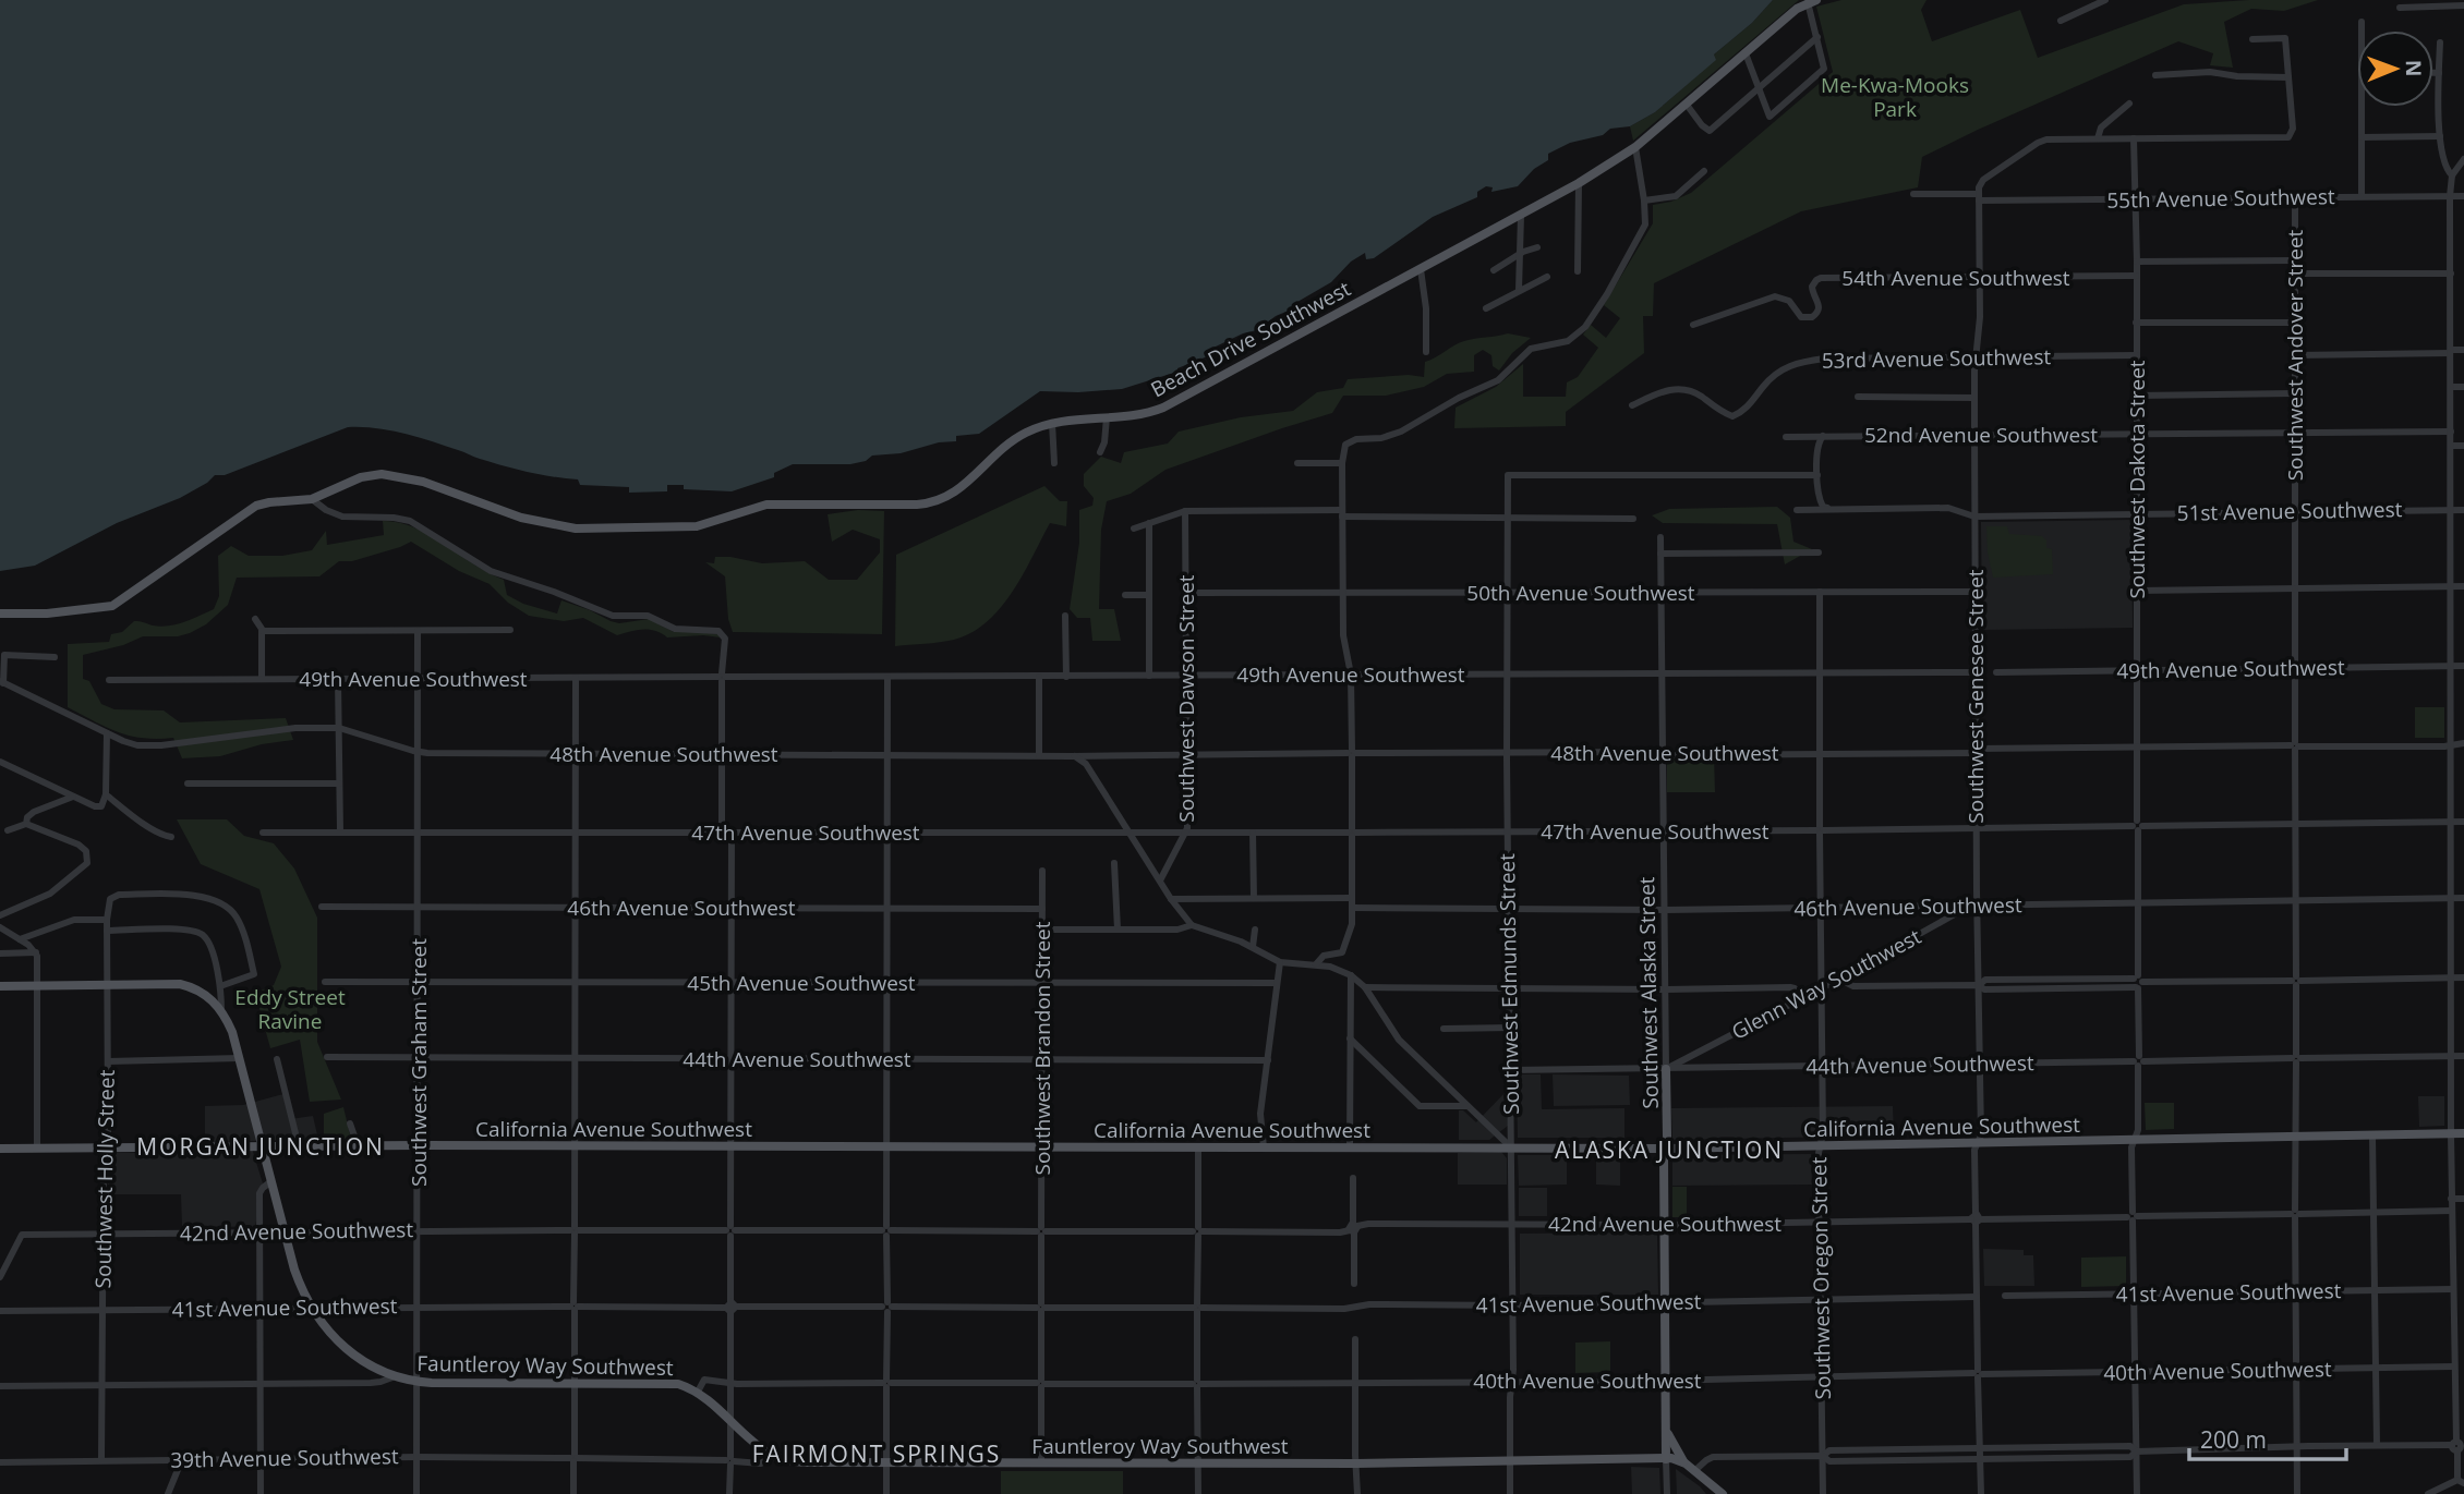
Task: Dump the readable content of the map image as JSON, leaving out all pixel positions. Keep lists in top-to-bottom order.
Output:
{
  "streets": {
    "main road": [
      "Beach Drive Southwest",
      "Southwest Alaska Street",
      "California Avenue Southwest",
      "Fauntleroy Way Southwest"
    ],
    "street": [
      "55th Avenue Southwest",
      "54th Avenue Southwest",
      "Southwest Andover Street",
      "53rd Avenue Southwest",
      "52nd Avenue Southwest",
      "Southwest Dakota Street",
      "51st Avenue Southwest",
      "50th Avenue Southwest",
      "49th Avenue Southwest",
      "Southwest Genesee Street",
      "Southwest Dawson Street",
      "48th Avenue Southwest",
      "47th Avenue Southwest",
      "46th Avenue Southwest",
      "45th Avenue Southwest",
      "Southwest Edmunds Street",
      "Glenn Way Southwest",
      "Southwest Brandon Street",
      "44th Avenue Southwest",
      "Southwest Graham Street",
      "Southwest Holly Street",
      "42nd Avenue Southwest",
      "Southwest Oregon Street",
      "41st Avenue Southwest",
      "40th Avenue Southwest",
      "39th Avenue Southwest"
    ]
  },
  "crossings": [
    ["55th Avenue Southwest", "Southwest Andover Street"],
    ["55th Avenue Southwest", "Southwest Dakota Street"],
    ["55th Avenue Southwest", "Southwest Genesee Street"],
    ["54th Avenue Southwest", "Southwest Dakota Street"],
    ["54th Avenue Southwest", "Southwest Genesee Street"],
    ["Southwest Andover Street", "52nd Avenue Southwest"],
    ["Southwest Andover Street", "51st Avenue Southwest"],
    ["Southwest Andover Street", "49th Avenue Southwest"],
    ["Southwest Andover Street", "48th Avenue Southwest"],
    ["Southwest Andover Street", "47th Avenue Southwest"],
    ["Southwest Andover Street", "46th Avenue Southwest"],
    ["Southwest Andover Street", "44th Avenue Southwest"],
    ["Southwest Andover Street", "California Avenue Southwest"],
    ["Southwest Andover Street", "42nd Avenue Southwest"],
    ["Southwest Andover Street", "41st Avenue Southwest"],
    ["Southwest Andover Street", "40th Avenue Southwest"],
    ["53rd Avenue Southwest", "Southwest Dakota Street"],
    ["53rd Avenue Southwest", "Southwest Genesee Street"],
    ["52nd Avenue Southwest", "Southwest Dakota Street"],
    ["52nd Avenue Southwest", "Southwest Genesee Street"],
    ["Southwest Dakota Street", "51st Avenue Southwest"],
    ["Southwest Dakota Street", "49th Avenue Southwest"],
    ["Southwest Dakota Street", "48th Avenue Southwest"],
    ["Southwest Dakota Street", "47th Avenue Southwest"],
    ["Southwest Dakota Street", "46th Avenue Southwest"],
    ["Southwest Dakota Street", "44th Avenue Southwest"],
    ["Southwest Dakota Street", "California Avenue Southwest"],
    ["Southwest Dakota Street", "42nd Avenue Southwest"],
    ["Southwest Dakota Street", "41st Avenue Southwest"],
    ["Southwest Dakota Street", "40th Avenue Southwest"],
    ["51st Avenue Southwest", "Southwest Genesee Street"],
    ["50th Avenue Southwest", "Southwest Genesee Street"],
    ["50th Avenue Southwest", "Southwest Dawson Street"],
    ["50th Avenue Southwest", "Southwest Edmunds Street"],
    ["50th Avenue Southwest", "Southwest Alaska Street"],
    ["50th Avenue Southwest", "Southwest Oregon Street"],
    ["49th Avenue Southwest", "Southwest Genesee Street"],
    ["49th Avenue Southwest", "Southwest Dawson Street"],
    ["49th Avenue Southwest", "Southwest Edmunds Street"],
    ["49th Avenue Southwest", "Southwest Alaska Street"],
    ["49th Avenue Southwest", "Southwest Graham Street"],
    ["49th Avenue Southwest", "Southwest Oregon Street"],
    ["Southwest Genesee Street", "48th Avenue Southwest"],
    ["Southwest Genesee Street", "47th Avenue Southwest"],
    ["Southwest Genesee Street", "46th Avenue Southwest"],
    ["Southwest Genesee Street", "Glenn Way Southwest"],
    ["Southwest Dawson Street", "48th Avenue Southwest"],
    ["Southwest Dawson Street", "47th Avenue Southwest"],
    ["48th Avenue Southwest", "Southwest Edmunds Street"],
    ["48th Avenue Southwest", "Southwest Alaska Street"],
    ["48th Avenue Southwest", "Southwest Graham Street"],
    ["48th Avenue Southwest", "Southwest Oregon Street"],
    ["47th Avenue Southwest", "Southwest Edmunds Street"],
    ["47th Avenue Southwest", "Southwest Alaska Street"],
    ["47th Avenue Southwest", "Southwest Graham Street"],
    ["47th Avenue Southwest", "Southwest Oregon Street"],
    ["46th Avenue Southwest", "Southwest Edmunds Street"],
    ["46th Avenue Southwest", "Glenn Way Southwest"],
    ["46th Avenue Southwest", "Southwest Alaska Street"],
    ["46th Avenue Southwest", "Southwest Brandon Street"],
    ["46th Avenue Southwest", "Southwest Graham Street"],
    ["46th Avenue Southwest", "Southwest Oregon Street"],
    ["45th Avenue Southwest", "Southwest Brandon Street"],
    ["45th Avenue Southwest", "Southwest Graham Street"],
    ["Southwest Edmunds Street", "44th Avenue Southwest"],
    ["Southwest Edmunds Street", "California Avenue Southwest"],
    ["Southwest Edmunds Street", "42nd Avenue Southwest"],
    ["Southwest Edmunds Street", "41st Avenue Southwest"],
    ["Southwest Edmunds Street", "Fauntleroy Way Southwest"],
    ["Southwest Edmunds Street", "40th Avenue Southwest"],
    ["Glenn Way Southwest", "Southwest Alaska Street"],
    ["Glenn Way Southwest", "44th Avenue Southwest"],
    ["Glenn Way Southwest", "Southwest Oregon Street"],
    ["Southwest Alaska Street", "44th Avenue Southwest"],
    ["Southwest Alaska Street", "California Avenue Southwest"],
    ["Southwest Alaska Street", "42nd Avenue Southwest"],
    ["Southwest Alaska Street", "41st Avenue Southwest"],
    ["Southwest Alaska Street", "Fauntleroy Way Southwest"],
    ["Southwest Alaska Street", "40th Avenue Southwest"],
    ["Southwest Brandon Street", "44th Avenue Southwest"],
    ["Southwest Brandon Street", "California Avenue Southwest"],
    ["Southwest Brandon Street", "42nd Avenue Southwest"],
    ["Southwest Brandon Street", "41st Avenue Southwest"],
    ["Southwest Brandon Street", "Fauntleroy Way Southwest"],
    ["Southwest Brandon Street", "40th Avenue Southwest"],
    ["44th Avenue Southwest", "Southwest Graham Street"],
    ["44th Avenue Southwest", "Southwest Oregon Street"],
    ["Southwest Graham Street", "California Avenue Southwest"],
    ["Southwest Graham Street", "42nd Avenue Southwest"],
    ["Southwest Graham Street", "41st Avenue Southwest"],
    ["Southwest Graham Street", "Fauntleroy Way Southwest"],
    ["Southwest Graham Street", "39th Avenue Southwest"],
    ["California Avenue Southwest", "Southwest Holly Street"],
    ["California Avenue Southwest", "Southwest Oregon Street"],
    ["California Avenue Southwest", "Fauntleroy Way Southwest"],
    ["Southwest Holly Street", "42nd Avenue Southwest"],
    ["Southwest Holly Street", "41st Avenue Southwest"],
    ["Southwest Holly Street", "39th Avenue Southwest"],
    ["42nd Avenue Southwest", "Southwest Oregon Street"],
    ["42nd Avenue Southwest", "Fauntleroy Way Southwest"],
    ["Southwest Oregon Street", "41st Avenue Southwest"],
    ["Southwest Oregon Street", "40th Avenue Southwest"],
    ["41st Avenue Southwest", "Fauntleroy Way Southwest"],
    ["Fauntleroy Way Southwest", "40th Avenue Southwest"],
    ["Fauntleroy Way Southwest", "39th Avenue Southwest"]
  ],
  "districts": ["MORGAN JUNCTION", "ALASKA JUNCTION", "FAIRMONT SPRINGS"],
  "parks": ["Me-Kwa-Mooks Park", "Eddy Street Ravine"],
  "scale_bar": "200 m",
  "north": "right"
}
